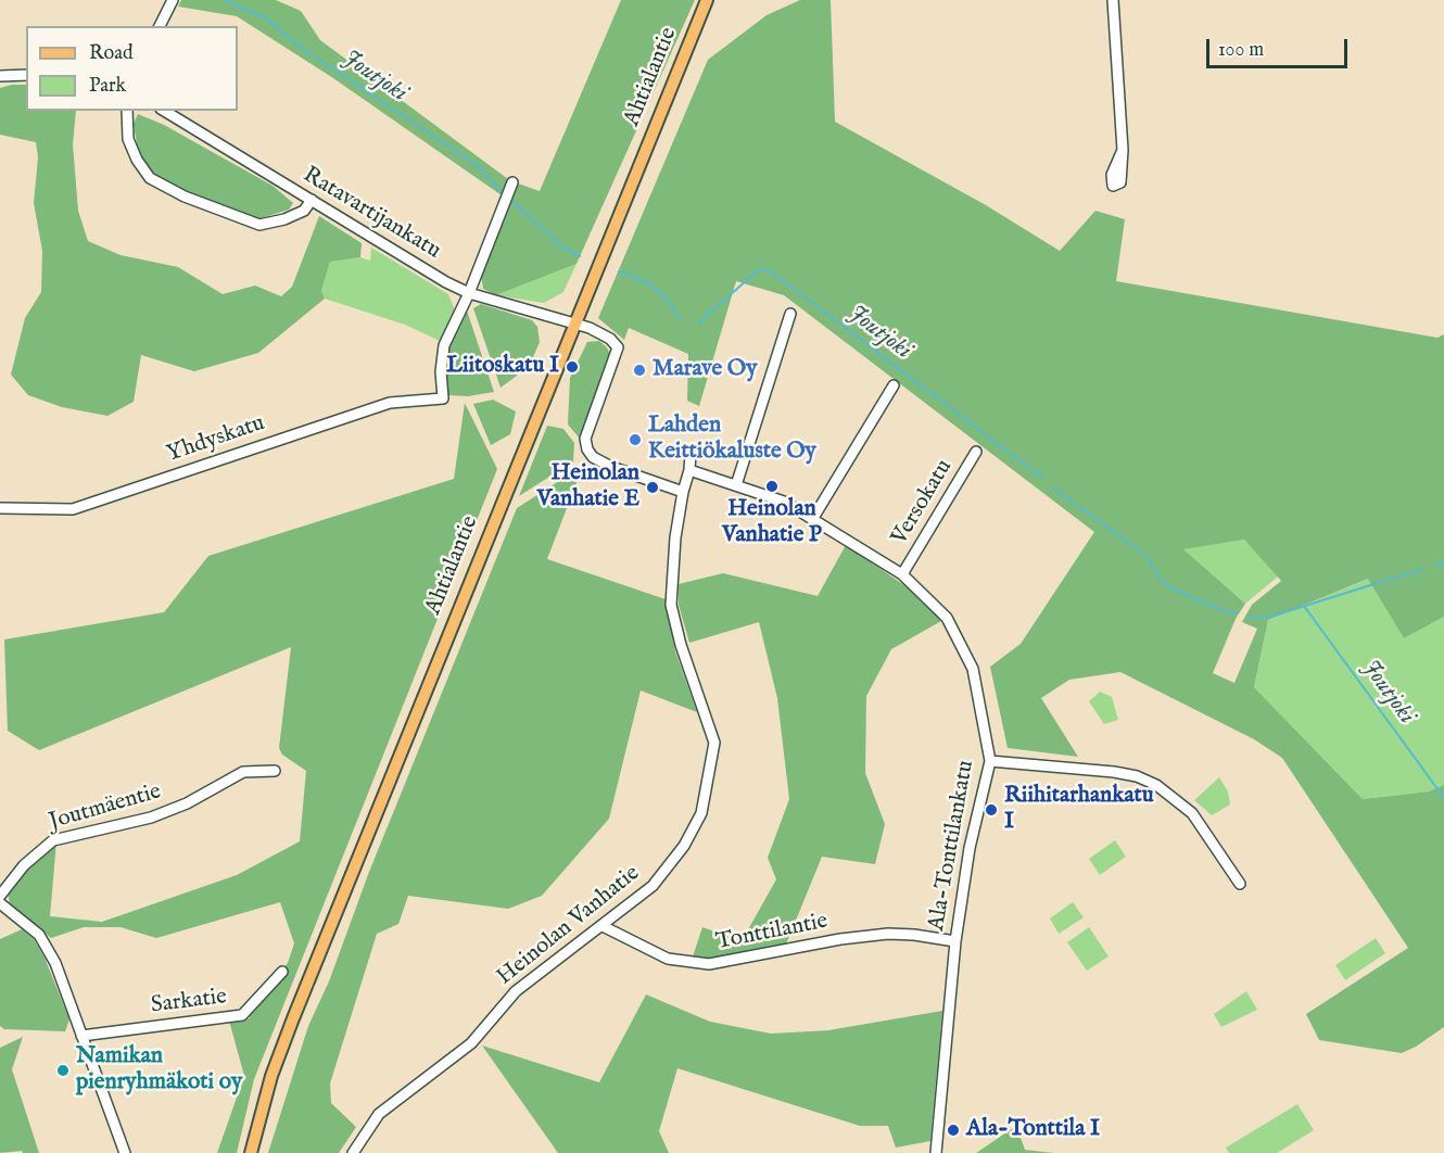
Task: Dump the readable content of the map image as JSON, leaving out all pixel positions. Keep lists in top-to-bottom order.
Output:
{
  "streets": {
    "main road": ["Ahtialantie"],
    "street": [
      "Ratavartijankatu",
      "Yhdyskatu",
      "Versokatu",
      "Joutmäentie",
      "Ala-Tonttilankatu",
      "Heinolan Vanhatie",
      "Tonttilantie",
      "Sarkatie"
    ]
  },
  "crossings": [
    ["Ahtialantie", "Ratavartijankatu"],
    ["Ratavartijankatu", "Yhdyskatu"],
    ["Ratavartijankatu", "Heinolan Vanhatie"],
    ["Versokatu", "Ala-Tonttilankatu"],
    ["Ala-Tonttilankatu", "Heinolan Vanhatie"],
    ["Ala-Tonttilankatu", "Tonttilantie"],
    ["Heinolan Vanhatie", "Tonttilantie"]
  ],
  "water": ["Joutjoki"],
  "places": [
    "Liitoskatu I",
    "Marave Oy",
    "Lahden Keittiökaluste Oy",
    "Heinolan Vanhatie P",
    "Heinolan Vanhatie E",
    "Riihitarhankatu I",
    "Namikan pienryhmäkoti oy",
    "Ala-Tonttila I"
  ],
  "legend": ["Road", "Park"],
  "scale_bar": "100 m"
}
